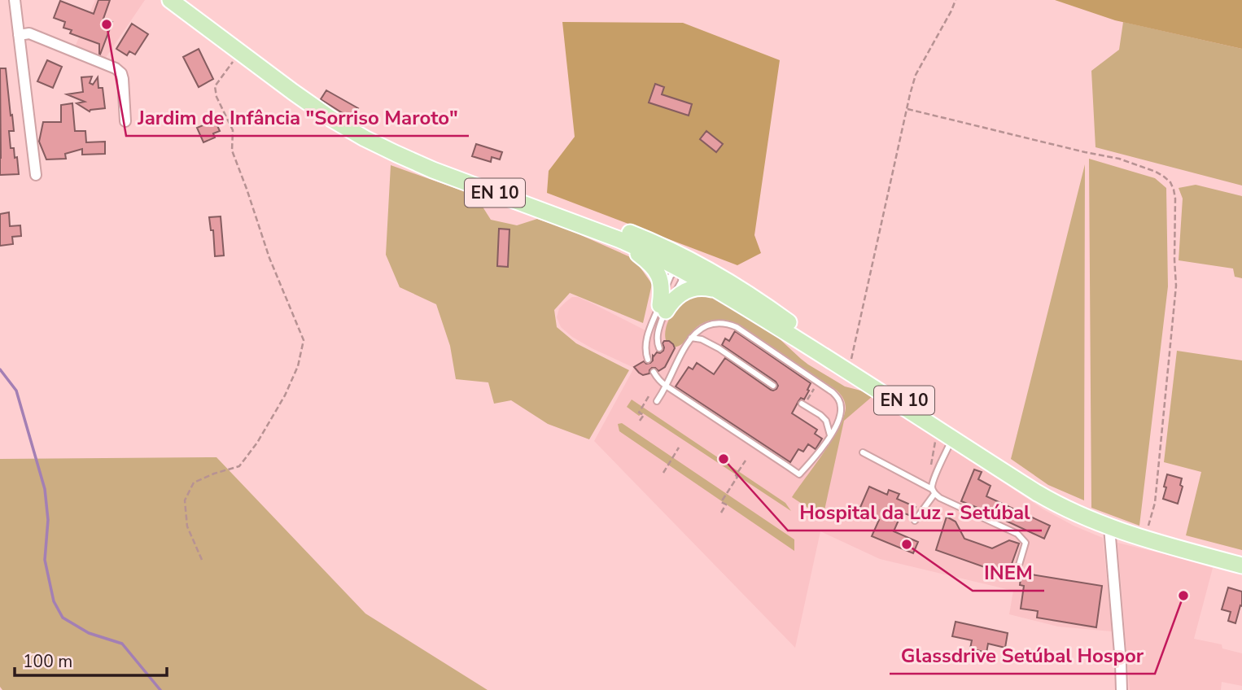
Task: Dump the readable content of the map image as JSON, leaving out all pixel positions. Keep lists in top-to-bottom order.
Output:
{
  "streets": {
    "main road": ["EN 10"]
  },
  "places": [
    "Jardim de Infância \"Sorriso Maroto\"",
    "Hospital da Luz - Setúbal",
    "INEM",
    "Glassdrive Setúbal Hospor"
  ],
  "scale_bar": "100 m"
}
